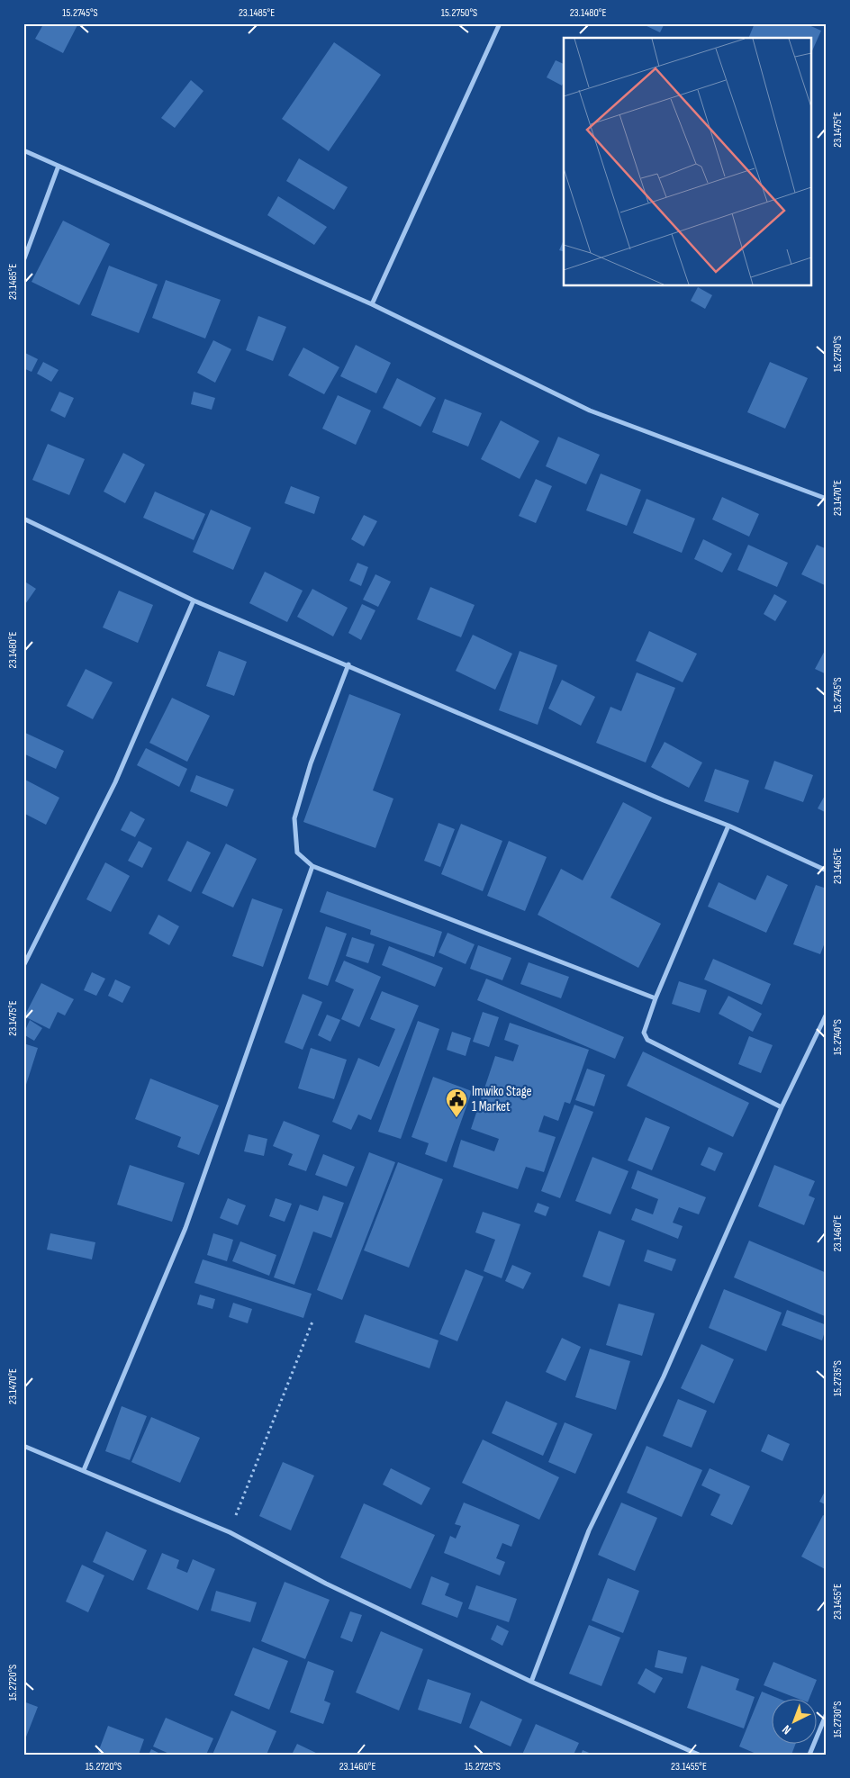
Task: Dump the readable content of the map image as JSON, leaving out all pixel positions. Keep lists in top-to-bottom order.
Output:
{
  "places": {
    "public building": ["Imwiko Stage 1 Market"]
  },
  "north": "bottom left",
  "coordinates": [
    "15.2745°S",
    "23.1485°E",
    "15.2750°S",
    "23.1480°E",
    "23.1475°E",
    "23.1470°E",
    "23.1465°E",
    "15.2740°S",
    "23.1460°E",
    "15.2735°S",
    "23.1455°E",
    "15.2720°S",
    "15.2730°S",
    "15.2725°S"
  ]
}
